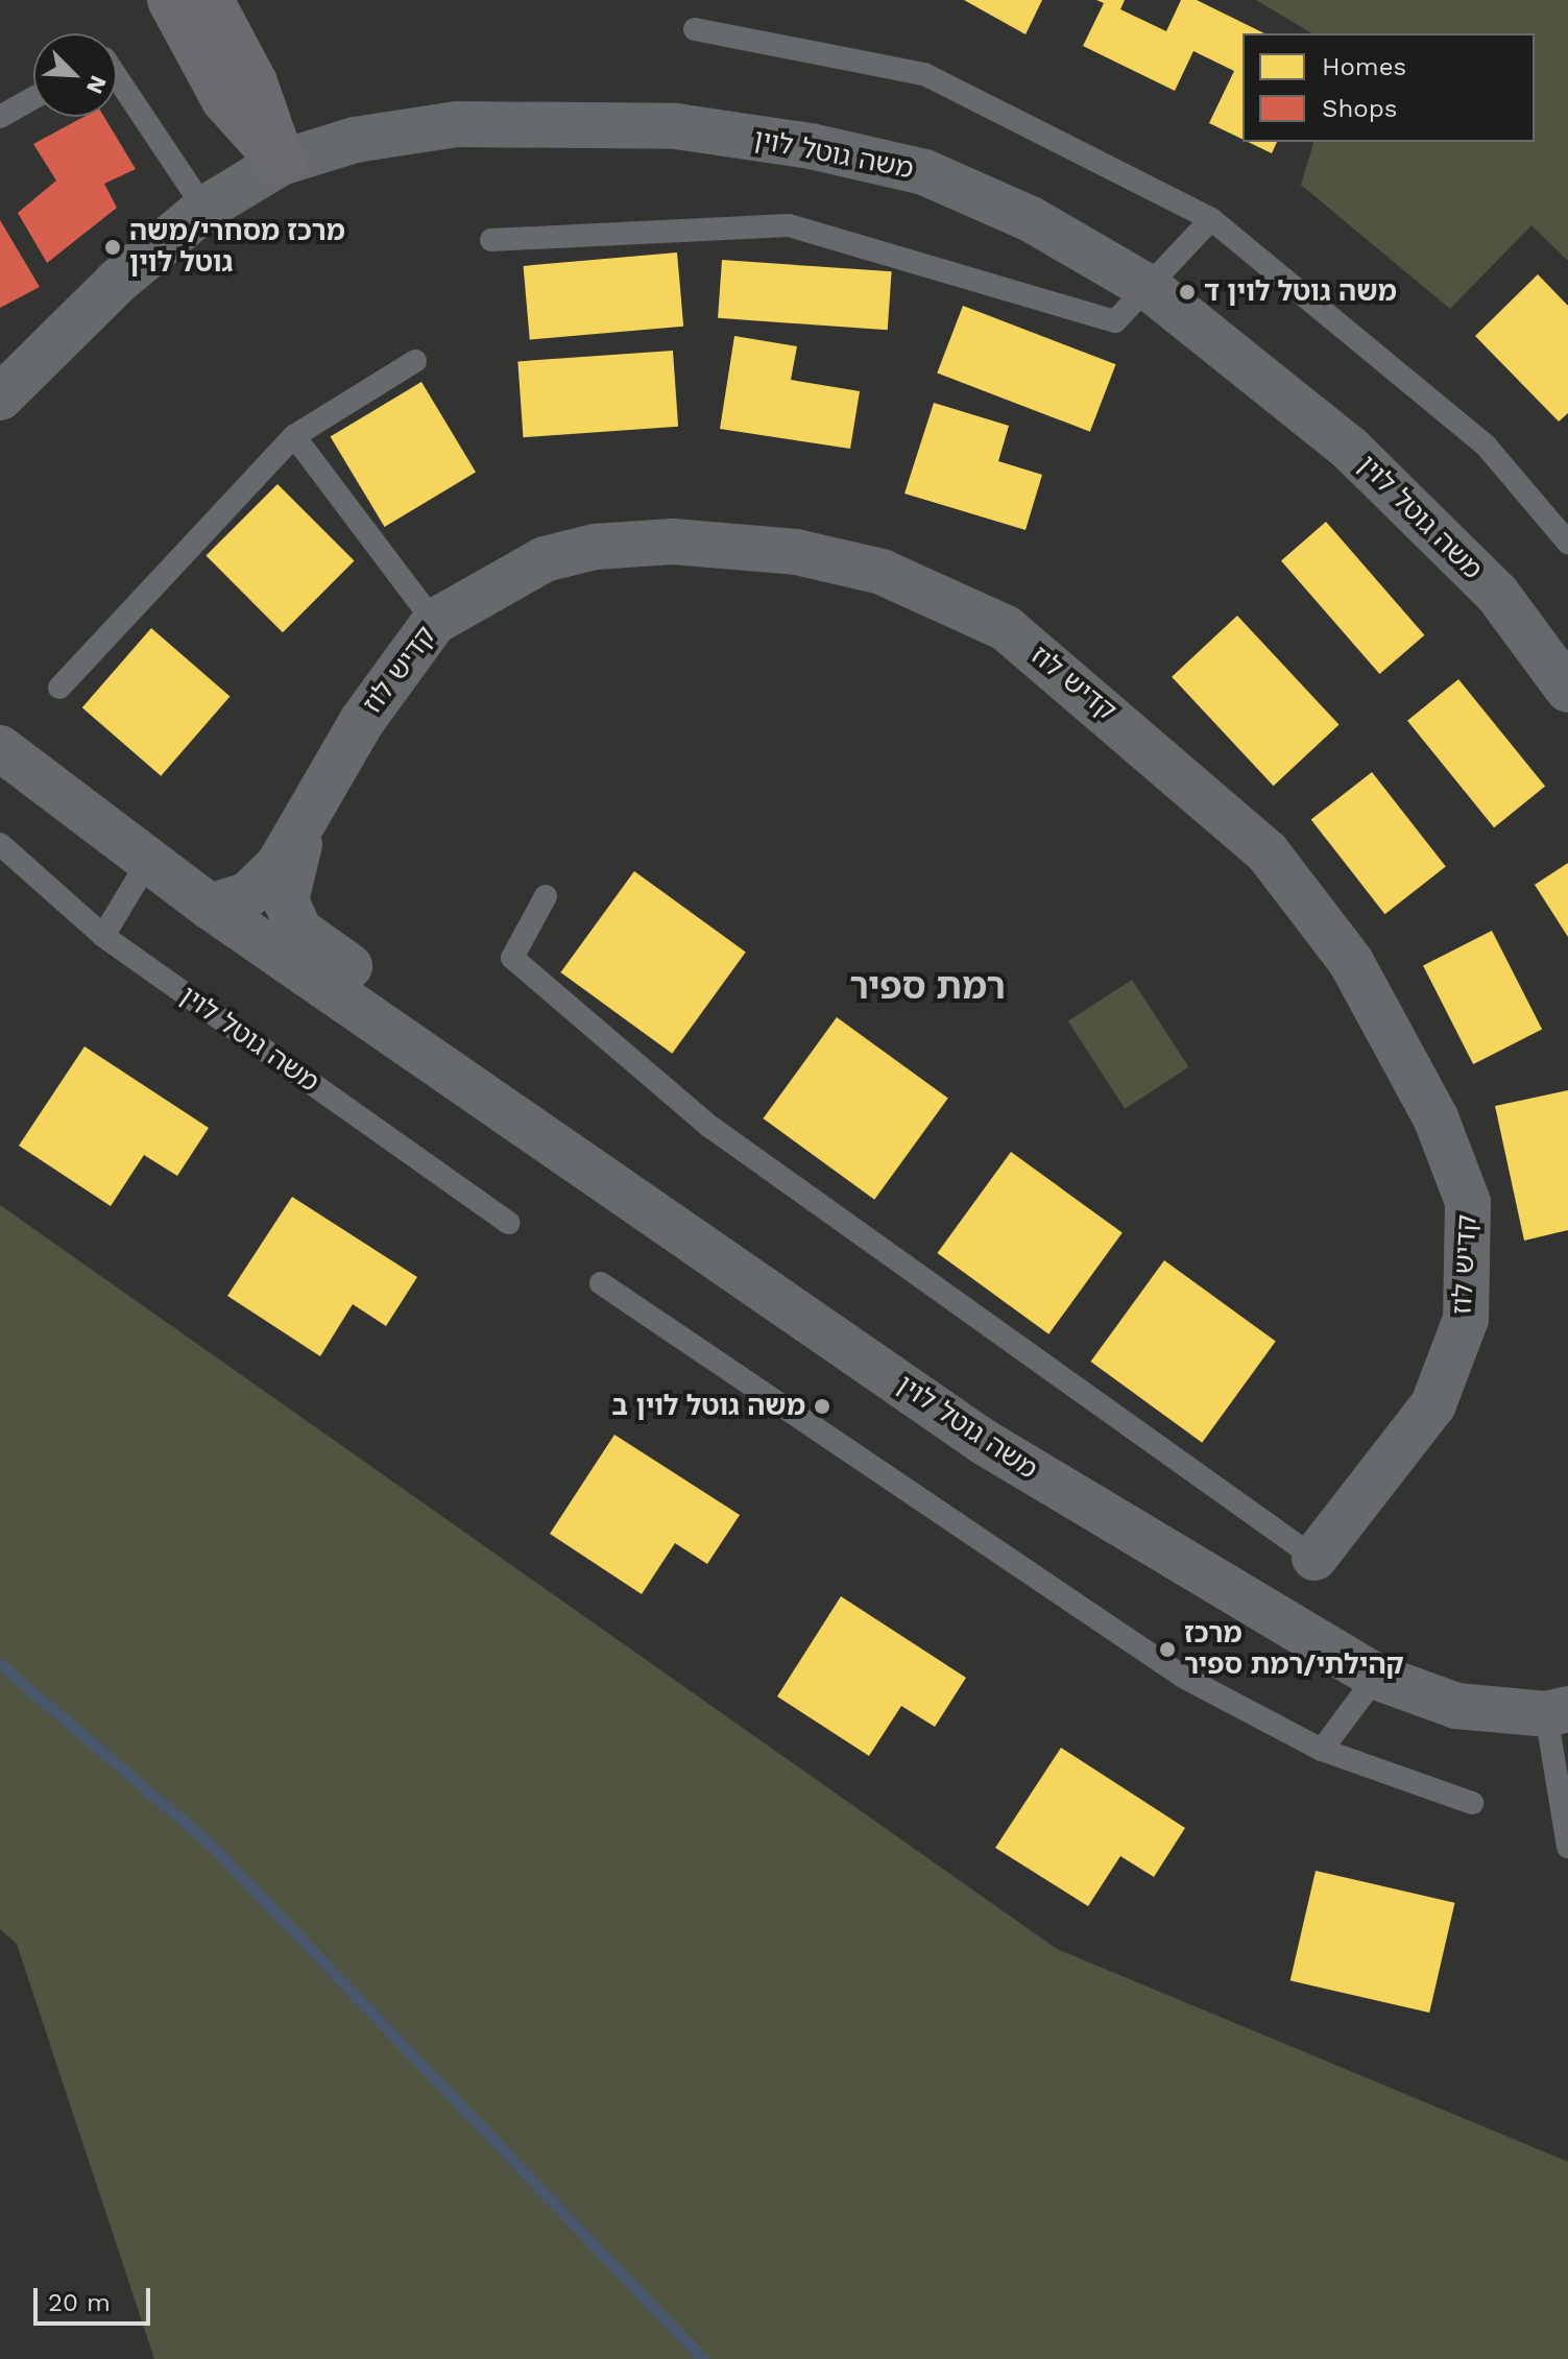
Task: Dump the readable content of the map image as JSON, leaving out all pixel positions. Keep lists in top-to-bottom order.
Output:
{
  "streets": {
    "street": ["משה גוטל לוין", "קדיש לוז"]
  },
  "crossings": [
    ["משה גוטל לוין", "קדיש לוז"]
  ],
  "districts": ["רמת ספיר"],
  "places": [
    "מרכז מסחרי/משה גוטל לוין",
    "משה גוטל לוין ד",
    "משה גוטל לוין ב",
    "מרכז קהילתי/רמת ספיר"
  ],
  "legend": ["Homes", "Shops"],
  "scale_bar": "20 m",
  "north": "bottom right"
}
